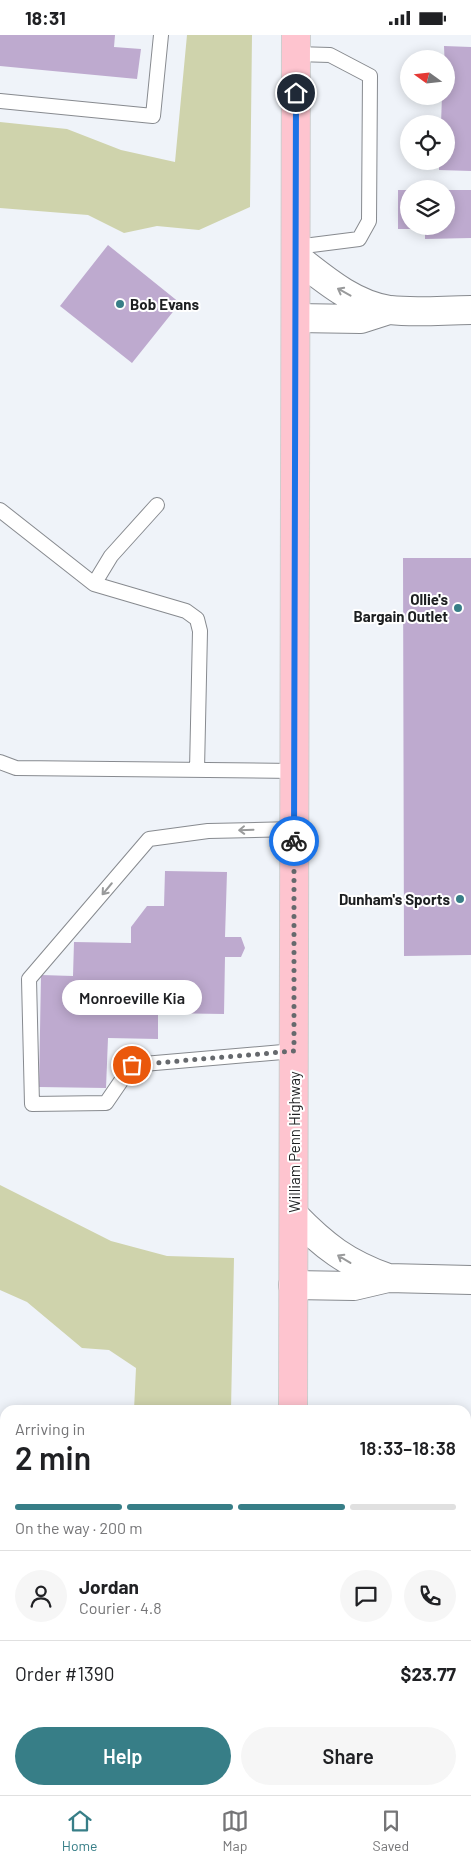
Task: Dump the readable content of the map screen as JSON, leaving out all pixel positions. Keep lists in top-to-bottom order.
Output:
{
  "streets": {
    "highway": ["William Penn Highway"]
  },
  "places": [
    "Bob Evans",
    "Ollie's Bargain Outlet",
    "Dunham's Sports",
    "Monroeville Kia"
  ],
  "north": "left",
  "page": {
    "status": "18:31",
    "bubble": "Monroeville Kia",
    "heading": ["2 min", "Arriving in", "18:33–18:38"],
    "panel": [
      "Jordan",
      "Courier · 4.8",
      "Order #1390",
      "$23.77"
    ],
    "bar": "On the way · 200 m",
    "buttons": ["Help", "Share"],
    "tabs": ["Home", "Map", "Saved"]
  }
}
